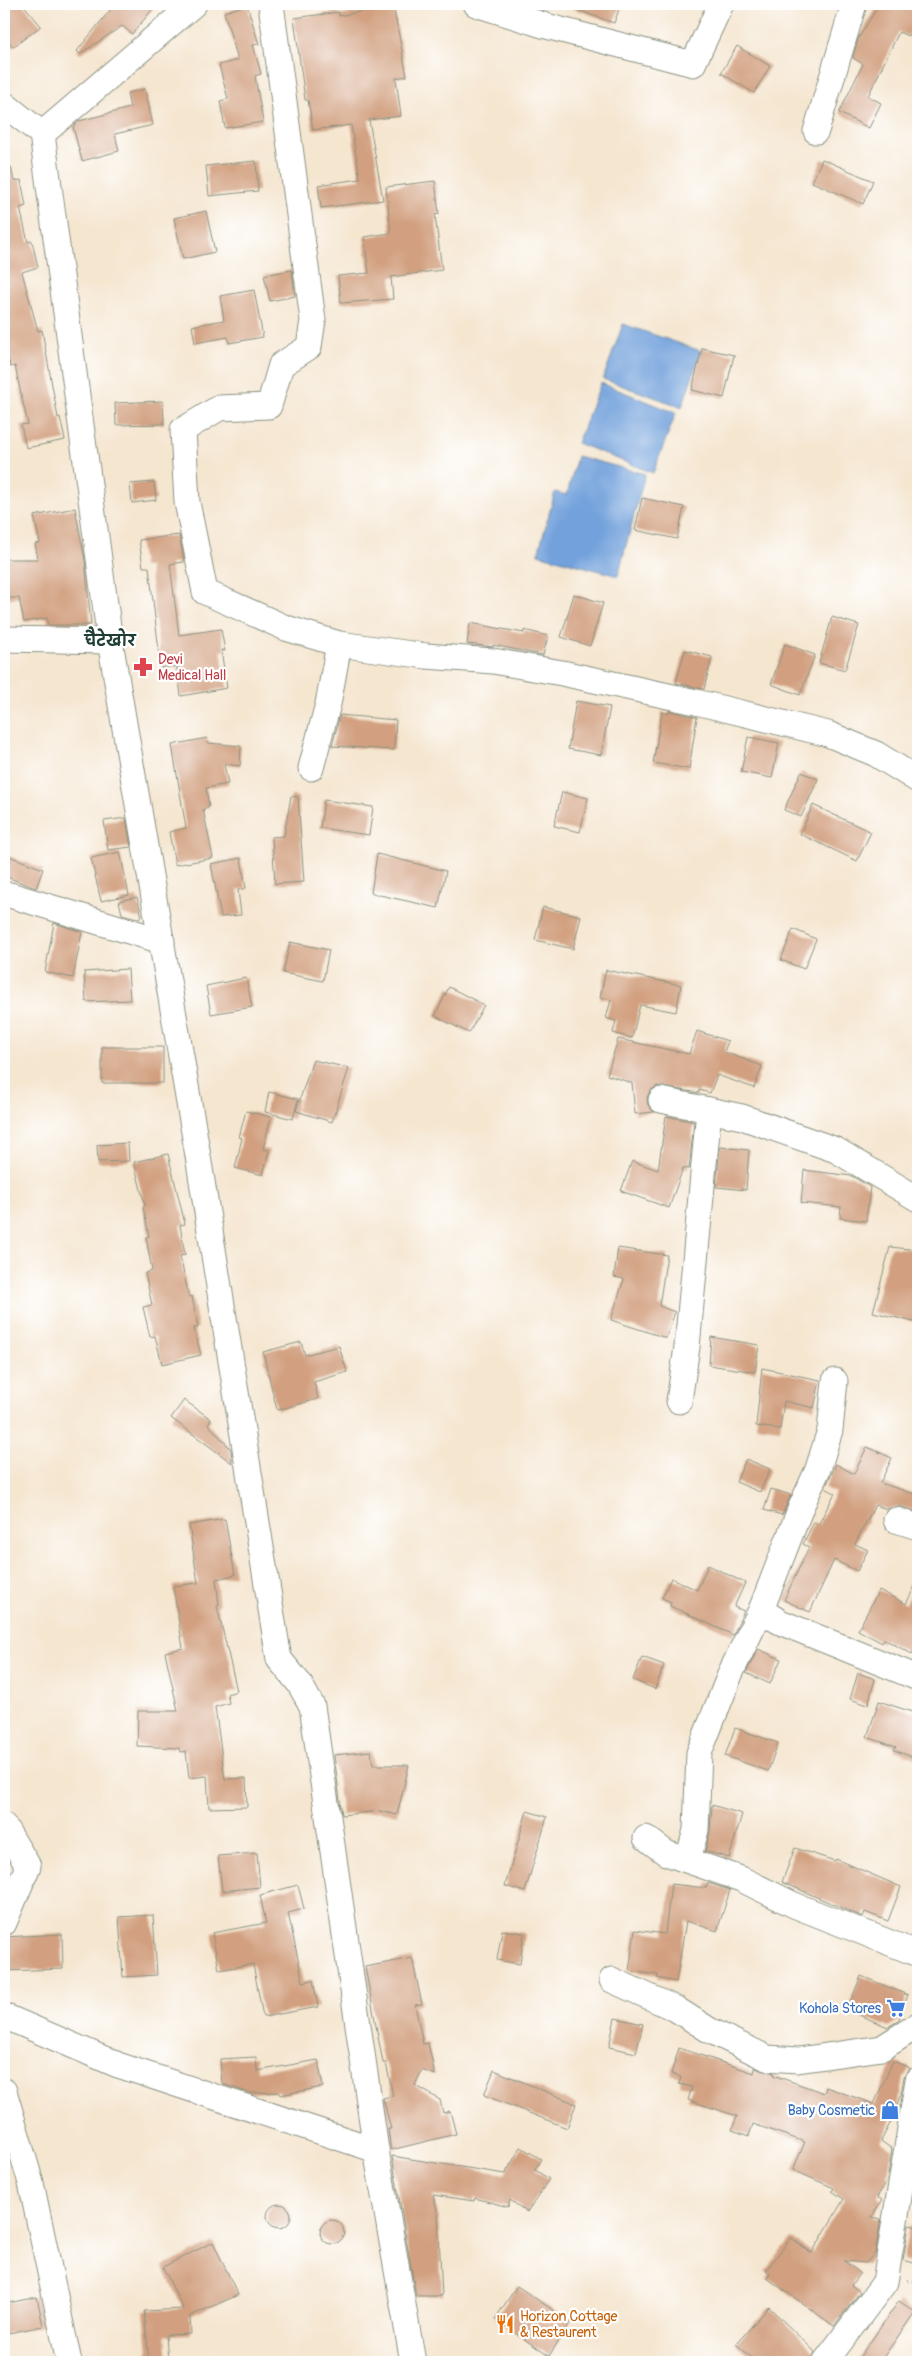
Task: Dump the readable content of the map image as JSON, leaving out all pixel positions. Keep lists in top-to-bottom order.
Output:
{
  "districts": ["घैटेखोर"],
  "places": {
    "pharmacy": ["Devi Medical Hall"],
    "supermarket": ["Kohola Stores"],
    "shop": ["Baby Cosmetic"],
    "restaurant": ["Horizon Cottage & Restaurent"]
  }
}
